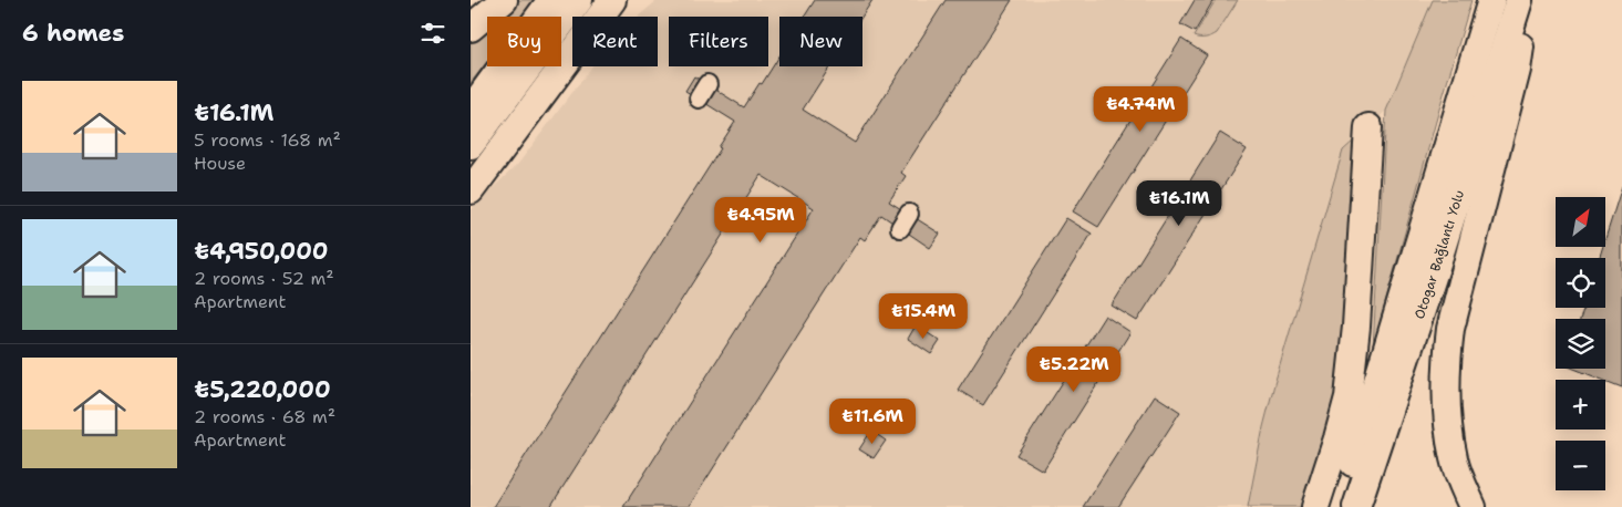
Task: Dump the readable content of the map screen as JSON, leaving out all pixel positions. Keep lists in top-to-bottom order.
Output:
{
  "streets": {
    "highway": ["Otogar Bağlantı Yolu"]
  },
  "north": "top right",
  "page": {
    "heading": "6 homes",
    "chip": [
      "Buy",
      "Rent",
      "Filters",
      "New"
    ],
    "list": [
      {
        "name": "₺16.1M",
        "note": "5 rooms · 168 m² · House"
      },
      {
        "name": "₺4,950,000",
        "note": "2 rooms · 52 m² · Apartment"
      },
      {
        "name": "₺5,220,000",
        "note": "2 rooms · 68 m² · Apartment"
      }
    ],
    "price": [
      "₺4.74M",
      "₺16.1M",
      "₺4.95M",
      "₺15.4M",
      "₺5.22M",
      "₺11.6M"
    ],
    "map_buttons": ["+", "−"]
  }
}
